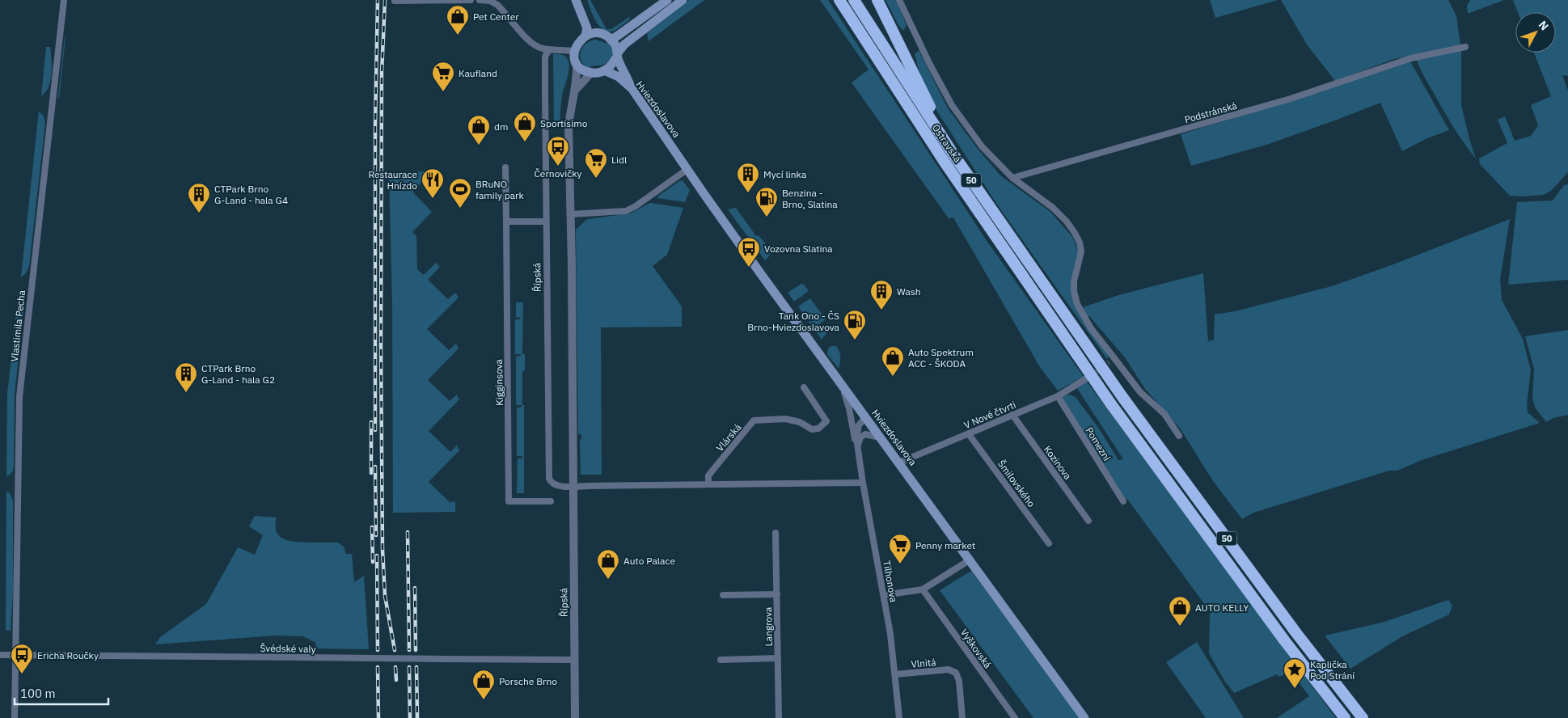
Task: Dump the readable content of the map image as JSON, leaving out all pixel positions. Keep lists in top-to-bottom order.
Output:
{
  "streets": {
    "highway": ["Ostravská", "50"],
    "main road": ["Hviezdoslavova"],
    "street": [
      "Podstránská",
      "Řípská",
      "Vlastimila Pecha",
      "Kigginsova",
      "V Nové čtvrti",
      "Vlárská",
      "Pomezní",
      "Kozinova",
      "Šmilovského",
      "Tilhonova",
      "Langrova",
      "Švédské valy",
      "Vyškovská",
      "Vlnitá"
    ]
  },
  "crossings": [
    ["Hviezdoslavova", "Řípská"],
    ["Hviezdoslavova", "V Nové čtvrti"],
    ["Hviezdoslavova", "Tilhonova"],
    ["Ostravská", "50"],
    ["Řípská", "Švédské valy"],
    ["Vlastimila Pecha", "Švédské valy"],
    ["V Nové čtvrti", "Pomezní"],
    ["V Nové čtvrti", "Kozinova"],
    ["V Nové čtvrti", "Šmilovského"],
    ["Tilhonova", "Vlnitá"]
  ],
  "places": {
    "shop": [
      "Pet Center",
      "Sportisimo",
      "dm",
      "Auto Spektrum ACC - ŠKODA",
      "Auto Palace",
      "AUTO KELLY",
      "Porsche Brno"
    ],
    "supermarket": ["Kaufland", "Lidl", "Penny market"],
    "bus stop": ["Černovičky", "Vozovna Slatina", "Ericha Roučky"],
    "building": [
      "Mycí linka",
      "CTPark Brno G-Land - hala G4",
      "Wash",
      "CTPark Brno G-Land - hala G2"
    ],
    "restaurant": ["Restaurace Hnízdo"],
    "sports": ["BRuNO family park"],
    "fuel station": ["Benzina - Brno, Slatina", "Tank Ono - ČS Brno-Hviezdoslavova"],
    "place": ["Kaplička Pod Strání"]
  },
  "scale_bar": "100 m",
  "north": "top right"
}
